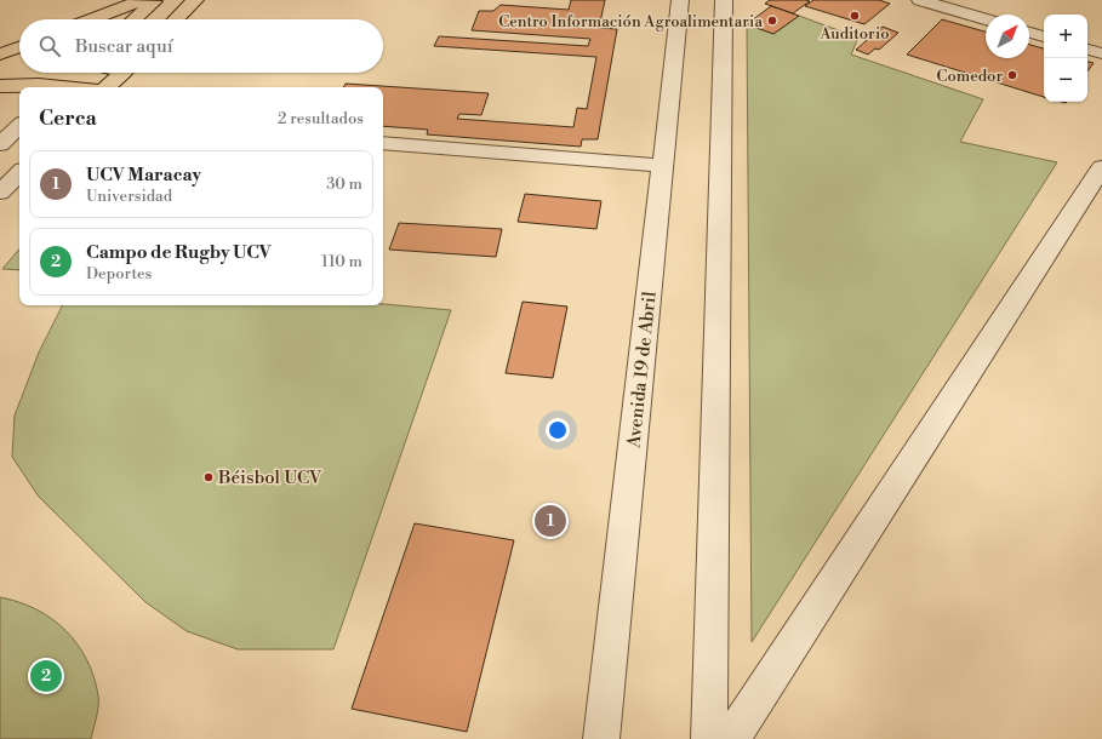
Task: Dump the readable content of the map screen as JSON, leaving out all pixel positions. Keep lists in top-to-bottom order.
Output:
{
  "streets": {
    "street": ["Avenida 19 de Abril"]
  },
  "places": [
    "Auditorio",
    "Centro Información Agroalimentaria",
    "Comedor",
    "Béisbol UCV"
  ],
  "north": "top right",
  "page": {
    "map_buttons": ["+", "−"],
    "search": "Buscar aquí",
    "heading": ["Cerca", "2 resultados"],
    "list": [
      {
        "mark": "1",
        "name": "UCV Maracay",
        "note": "Universidad",
        "value": "30 m"
      },
      {
        "mark": "2",
        "name": "Campo de Rugby UCV",
        "note": "Deportes",
        "value": "110 m"
      }
    ],
    "pins": ["1", "2"]
  }
}
